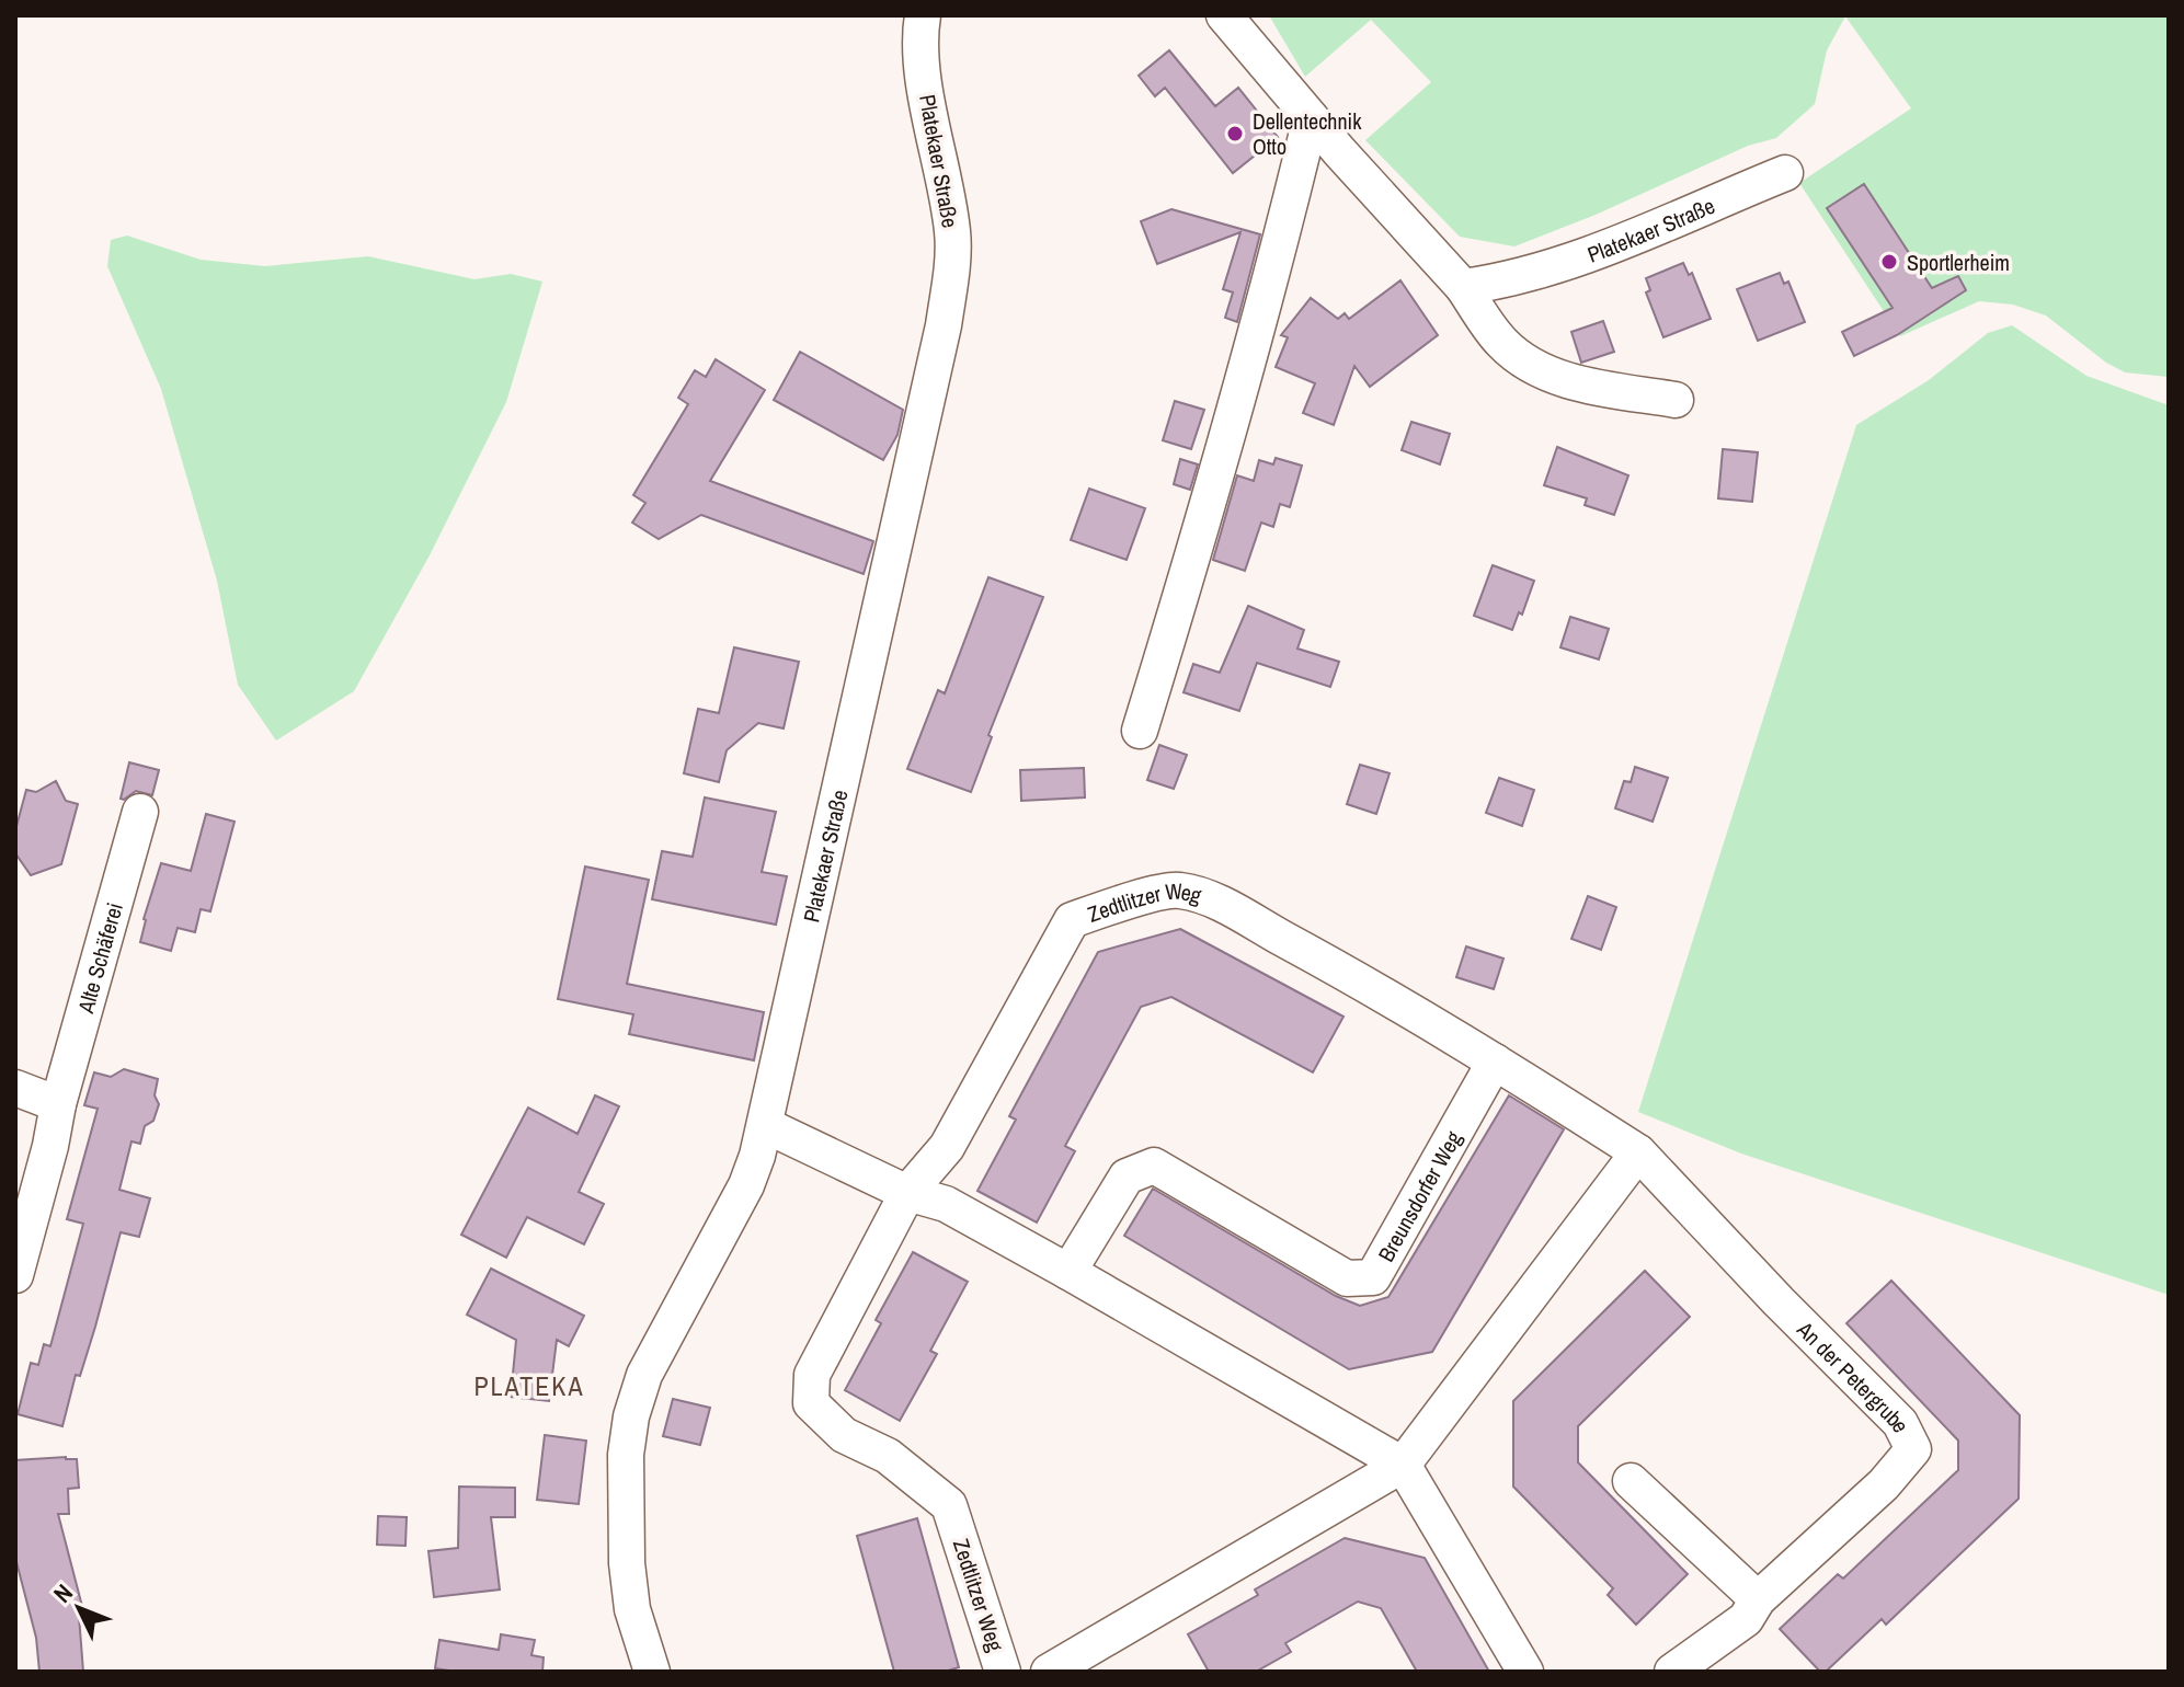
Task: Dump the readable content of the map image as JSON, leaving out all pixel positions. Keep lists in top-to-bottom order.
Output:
{
  "streets": {
    "street": [
      "Platekaer Straße",
      "Zedtlitzer Weg",
      "Alte Schäferei",
      "Breunsdorfer Weg",
      "An der Petergrube"
    ]
  },
  "crossings": [
    ["Zedtlitzer Weg", "Breunsdorfer Weg"]
  ],
  "districts": ["PLATEKA"],
  "places": ["Dellentechnik Otto", "Sportlerheim"],
  "north": "top left"
}
